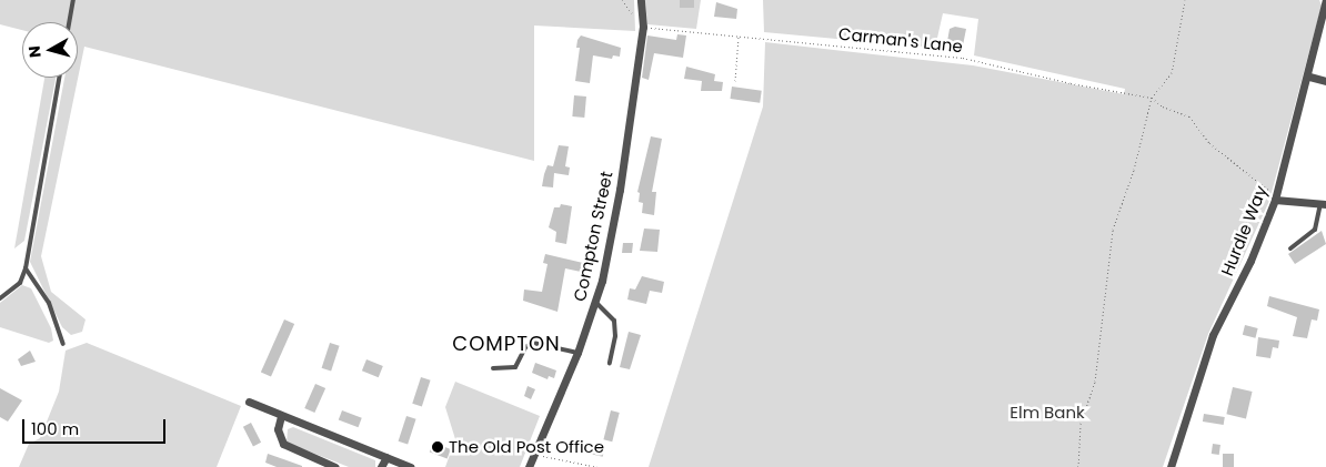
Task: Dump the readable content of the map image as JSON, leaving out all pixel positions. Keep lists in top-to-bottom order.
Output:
{
  "streets": {
    "street": ["Hurdle Way", "Compton Street"],
    "path": ["Carman's Lane"]
  },
  "crossings": [
    ["Carman's Lane", "Hurdle Way"],
    ["Carman's Lane", "Compton Street"]
  ],
  "districts": ["COMPTON"],
  "parks": ["Elm Bank"],
  "places": ["The Old Post Office"],
  "scale_bar": "100 m",
  "north": "left"
}
